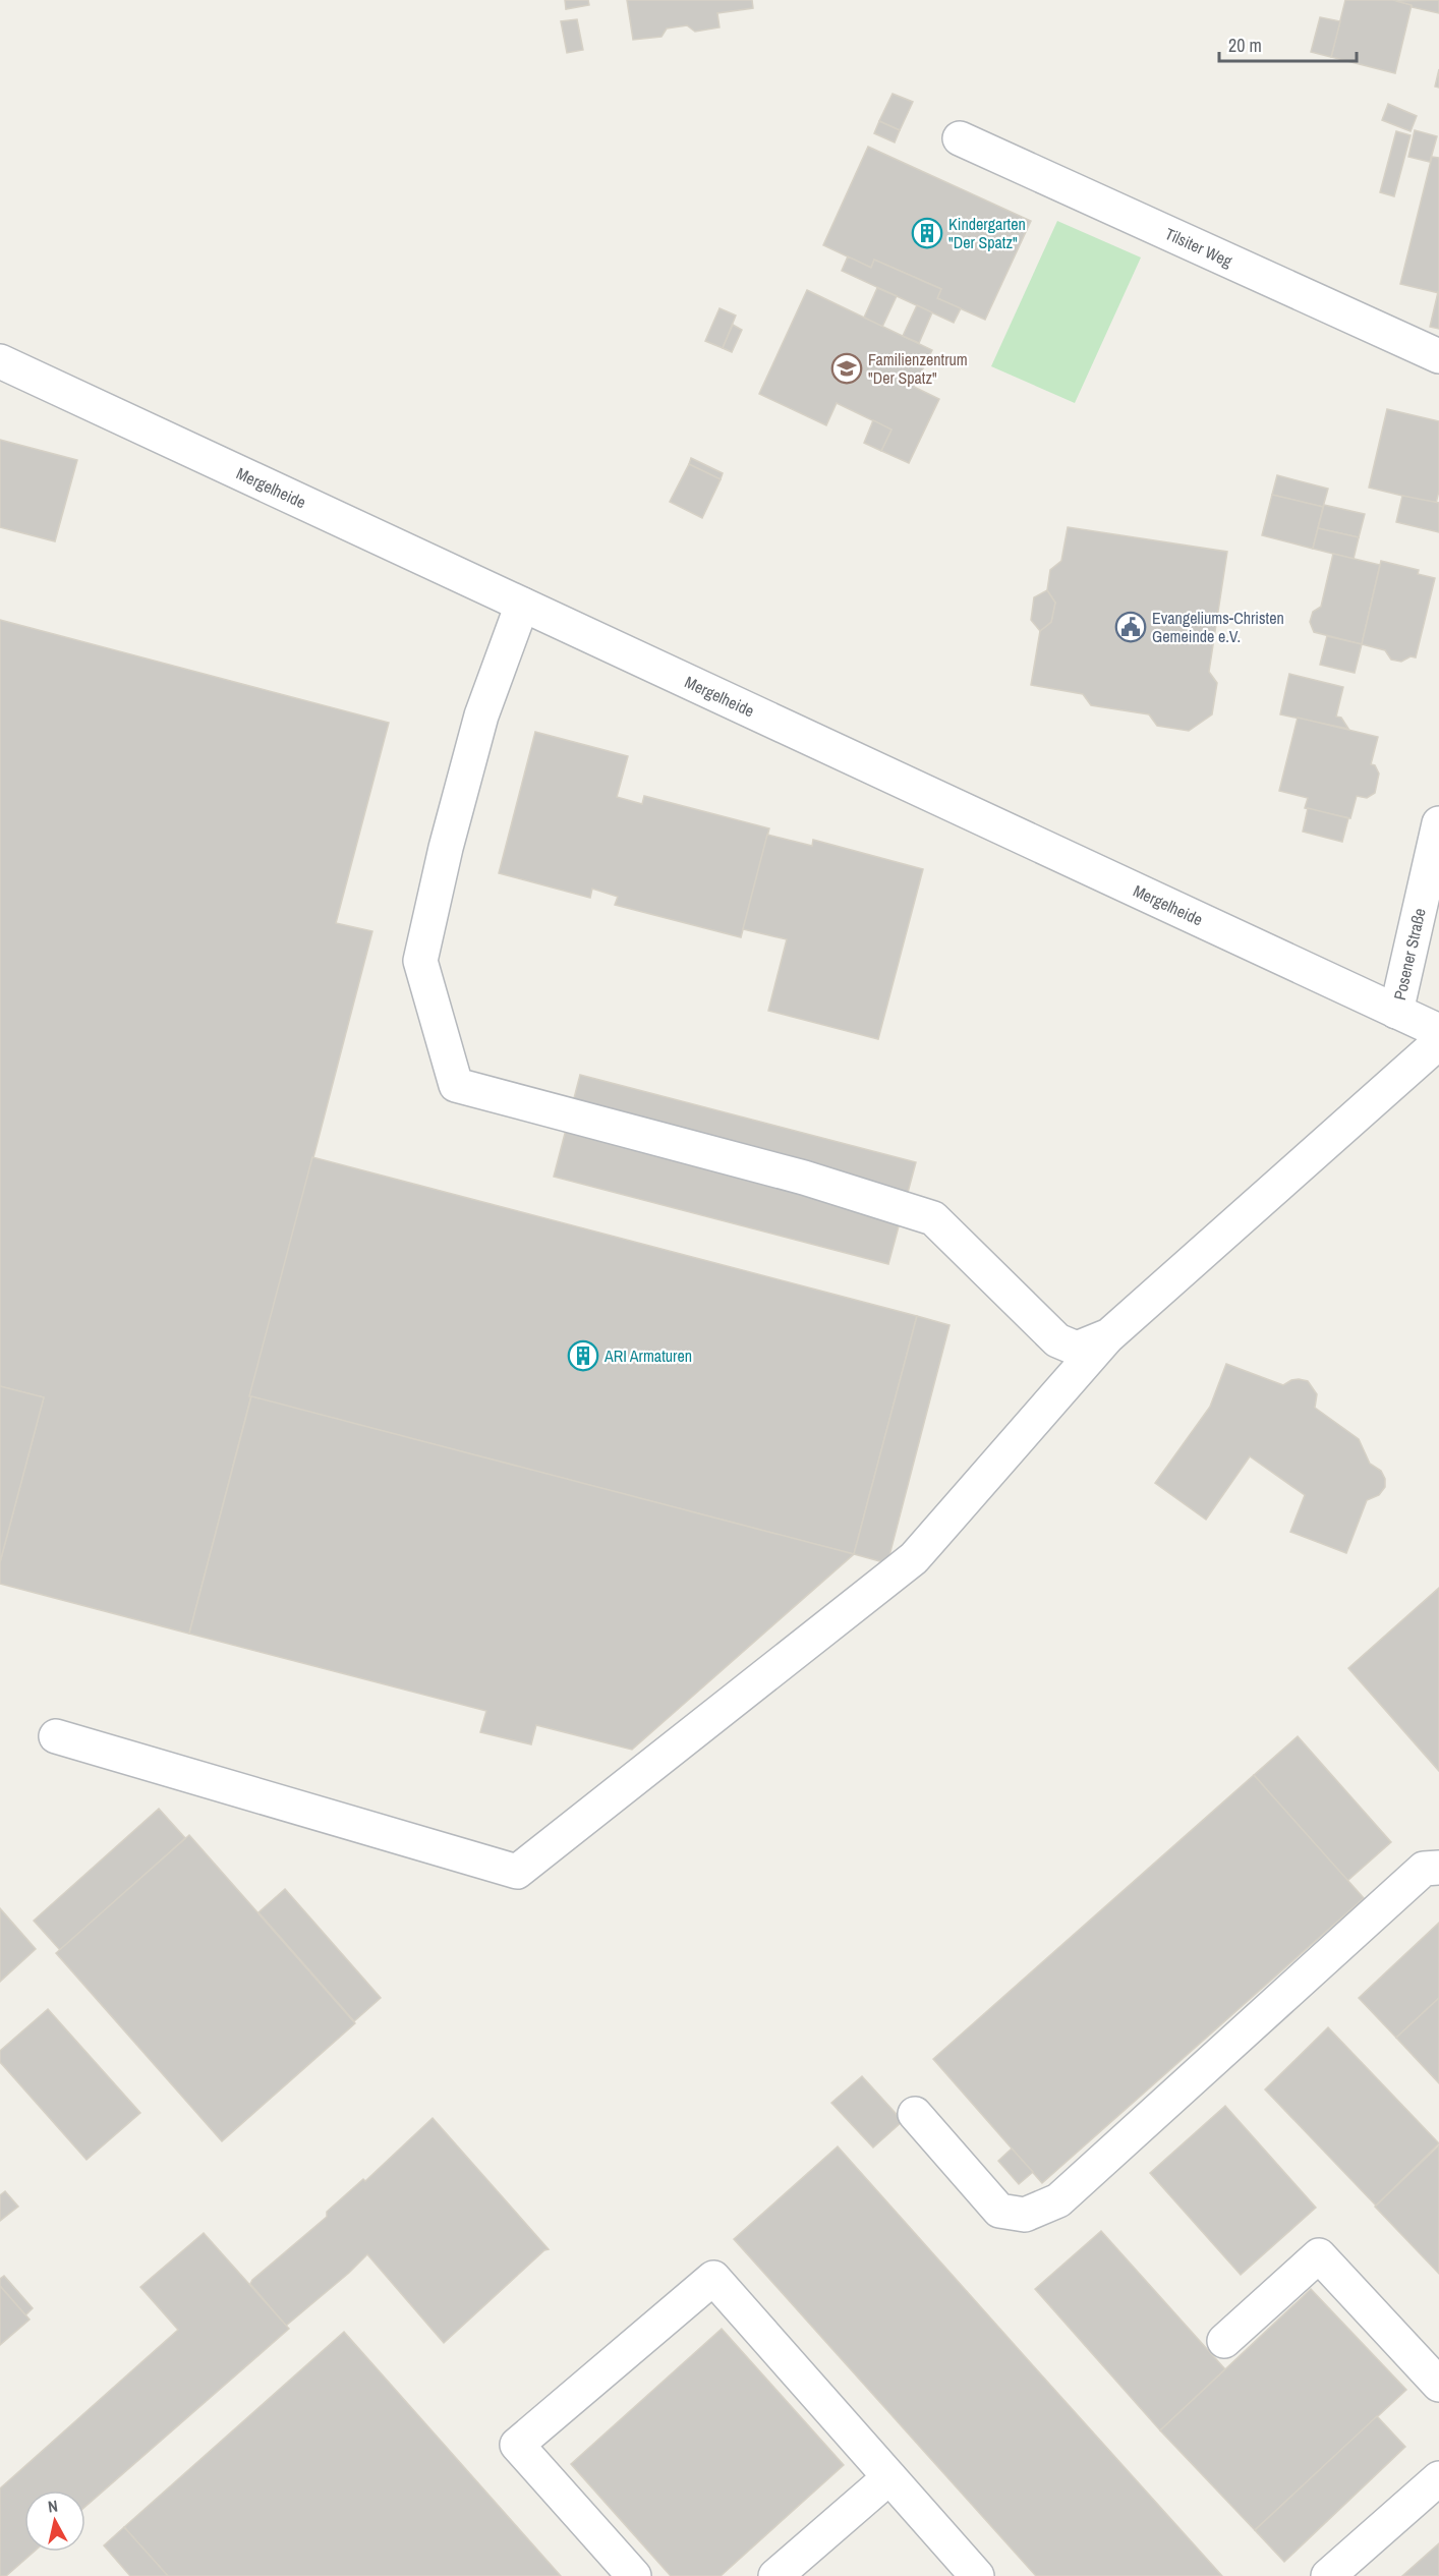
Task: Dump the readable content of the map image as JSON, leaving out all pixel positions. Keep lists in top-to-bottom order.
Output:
{
  "streets": {
    "street": ["Tilsiter Weg", "Mergelheide", "Posener Straße"]
  },
  "crossings": [
    ["Mergelheide", "Posener Straße"]
  ],
  "places": {
    "building": ["Kindergarten \"Der Spatz\"", "ARI Armaturen"],
    "school or university": ["Familienzentrum \"Der Spatz\""],
    "public building": ["Evangeliums-Christen Gemeinde e.V."]
  },
  "scale_bar": "20 m",
  "north": "top"
}
